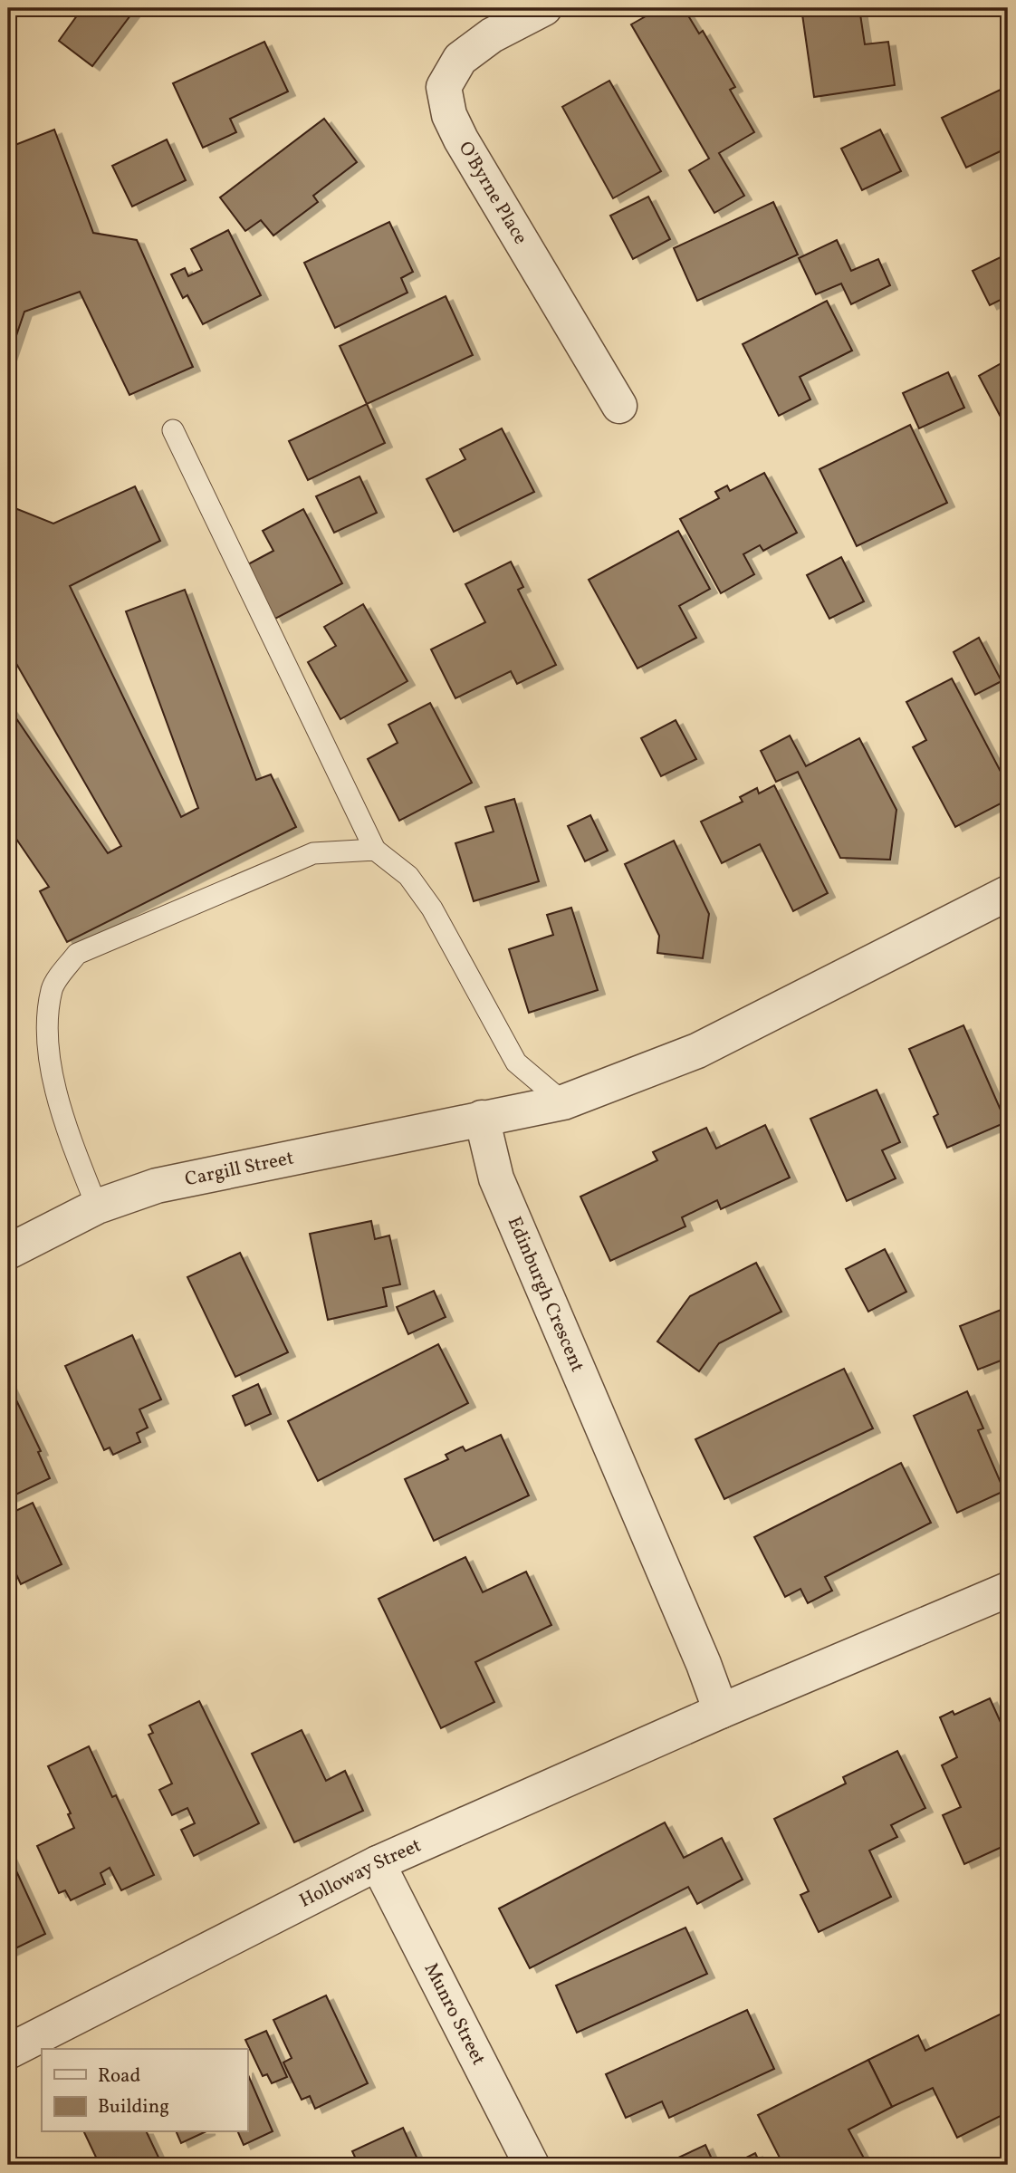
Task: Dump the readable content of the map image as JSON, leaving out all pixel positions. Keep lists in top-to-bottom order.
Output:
{
  "streets": {
    "street": [
      "O'Byrne Place",
      "Cargill Street",
      "Edinburgh Crescent",
      "Holloway Street",
      "Munro Street"
    ]
  },
  "crossings": [
    ["Cargill Street", "Edinburgh Crescent"],
    ["Edinburgh Crescent", "Holloway Street"],
    ["Holloway Street", "Munro Street"]
  ],
  "legend": ["Road", "Building"]
}
